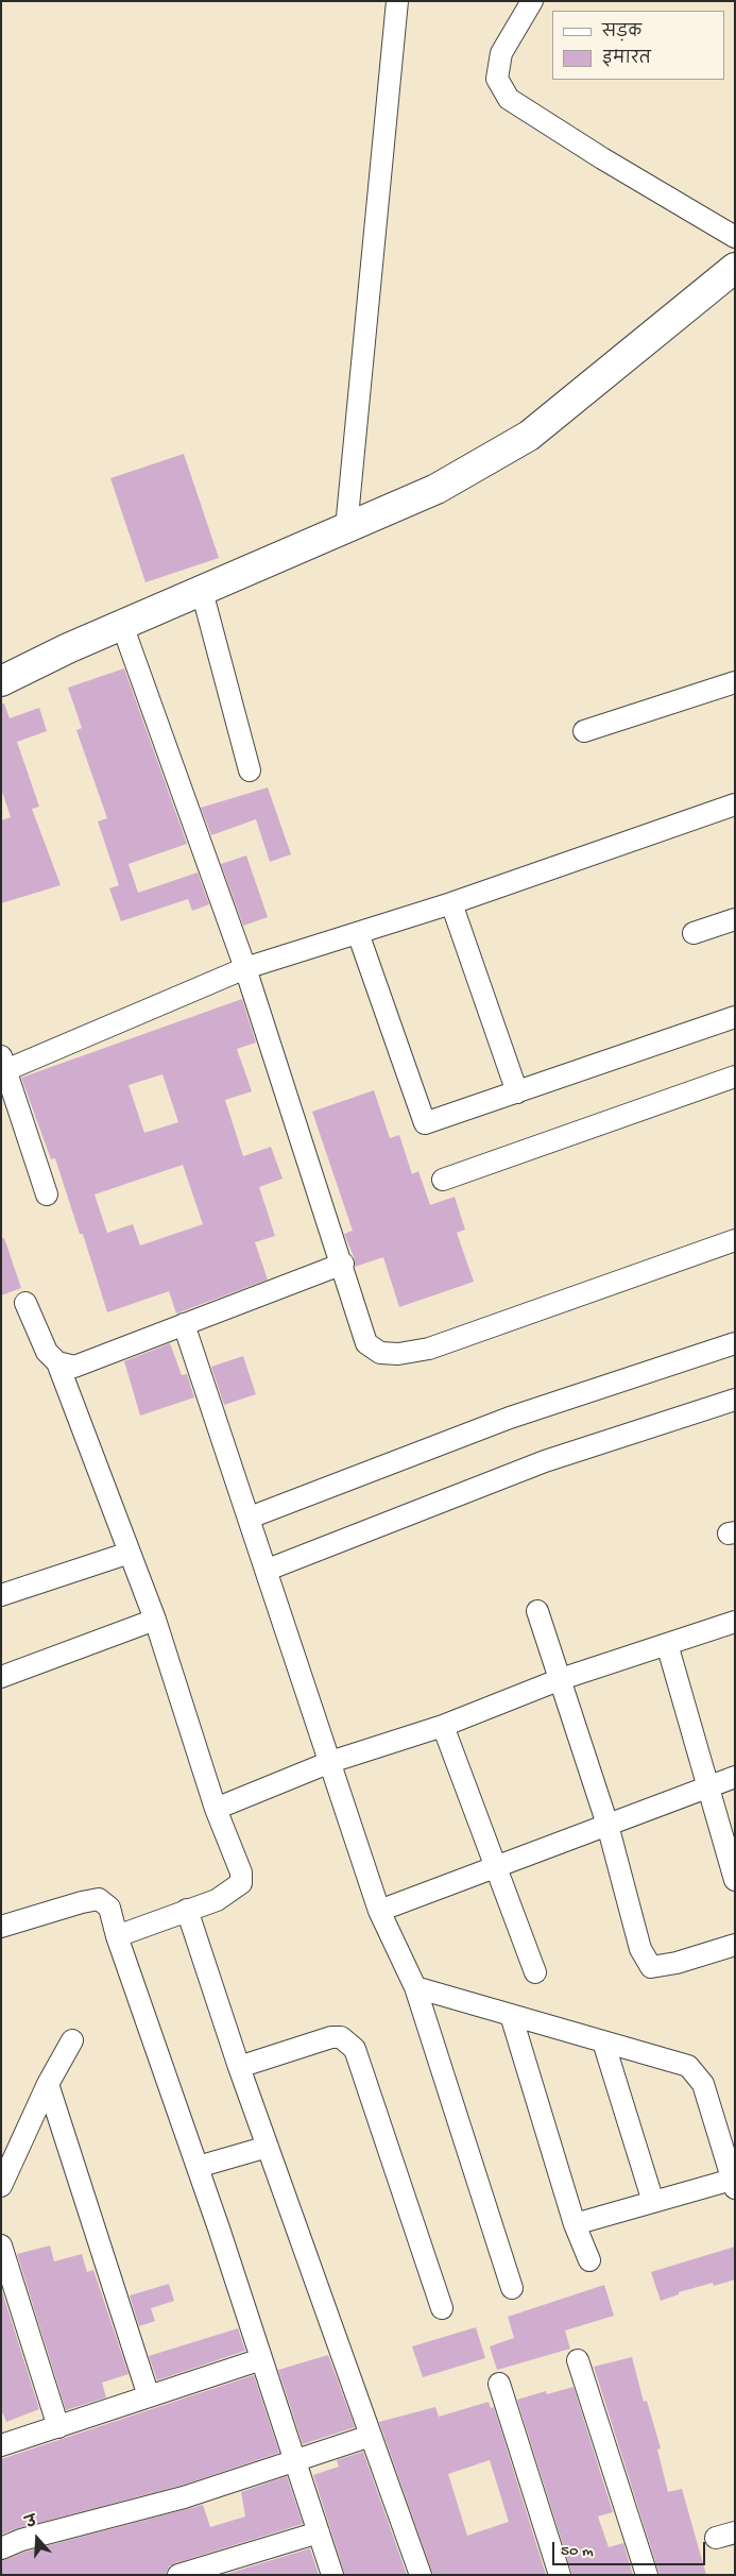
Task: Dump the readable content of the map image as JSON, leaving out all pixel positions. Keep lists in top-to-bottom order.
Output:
{
  "legend": ["सड़क", "इमारत"],
  "scale_bar": "50 m",
  "north": "top"
}
